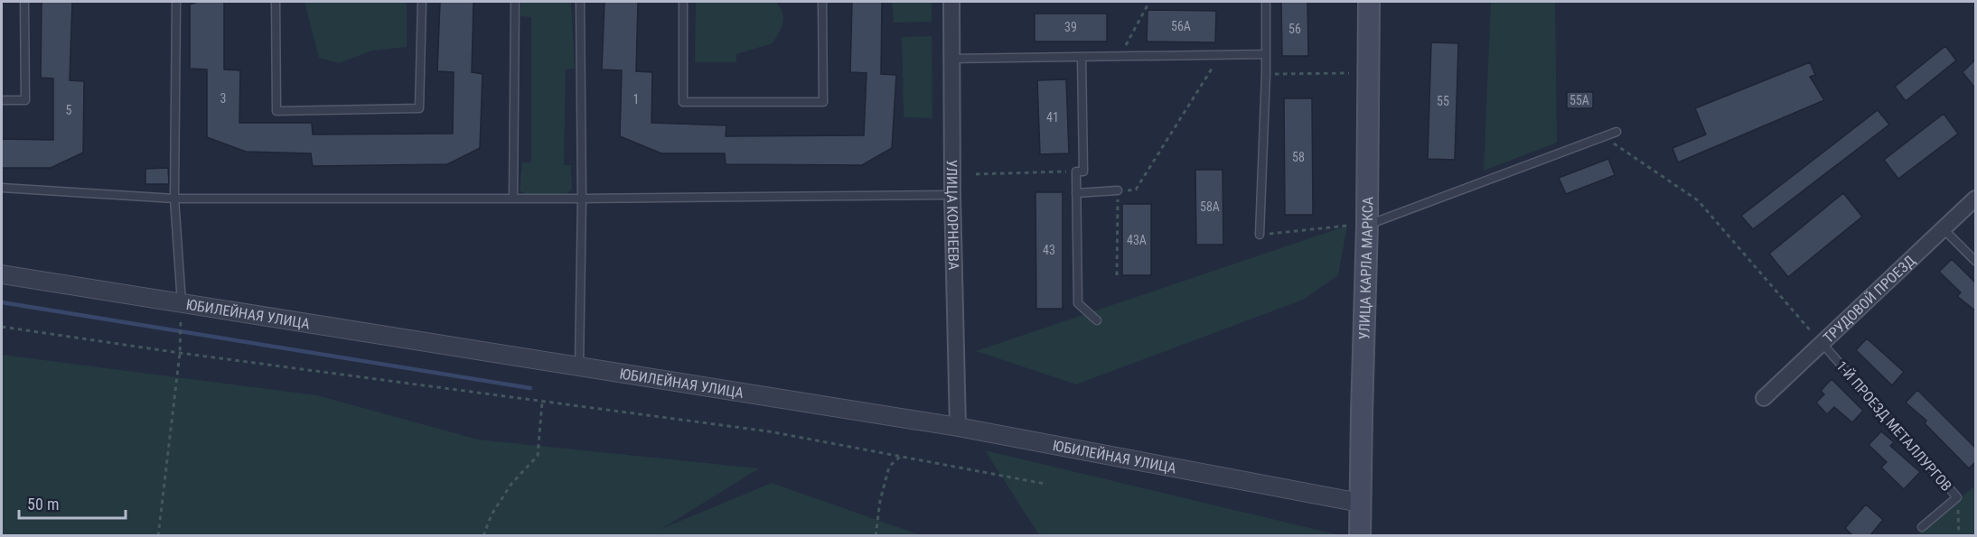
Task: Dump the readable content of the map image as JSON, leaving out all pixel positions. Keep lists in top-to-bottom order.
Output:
{
  "streets": {
    "main road": ["УЛИЦА КАРЛА МАРКСА"],
    "street": ["УЛИЦА КОРНЕЕВА", "ТРУДОВОЙ ПРОЕЗД", "ЮБИЛЕЙНАЯ УЛИЦА"],
    "lane": ["1-Й ПРОЕЗД МЕТАЛЛУРГОВ"]
  },
  "crossings": [
    ["УЛИЦА КОРНЕЕВА", "ЮБИЛЕЙНАЯ УЛИЦА"],
    ["УЛИЦА КАРЛА МАРКСА", "ЮБИЛЕЙНАЯ УЛИЦА"],
    ["ТРУДОВОЙ ПРОЕЗД", "1-Й ПРОЕЗД МЕТАЛЛУРГОВ"]
  ],
  "house_numbers": [
    "56А",
    "39",
    "56",
    "3",
    "1",
    "55А",
    "55",
    "5",
    "41",
    "58",
    "58А",
    "43А",
    "43"
  ],
  "scale_bar": "50 m"
}
